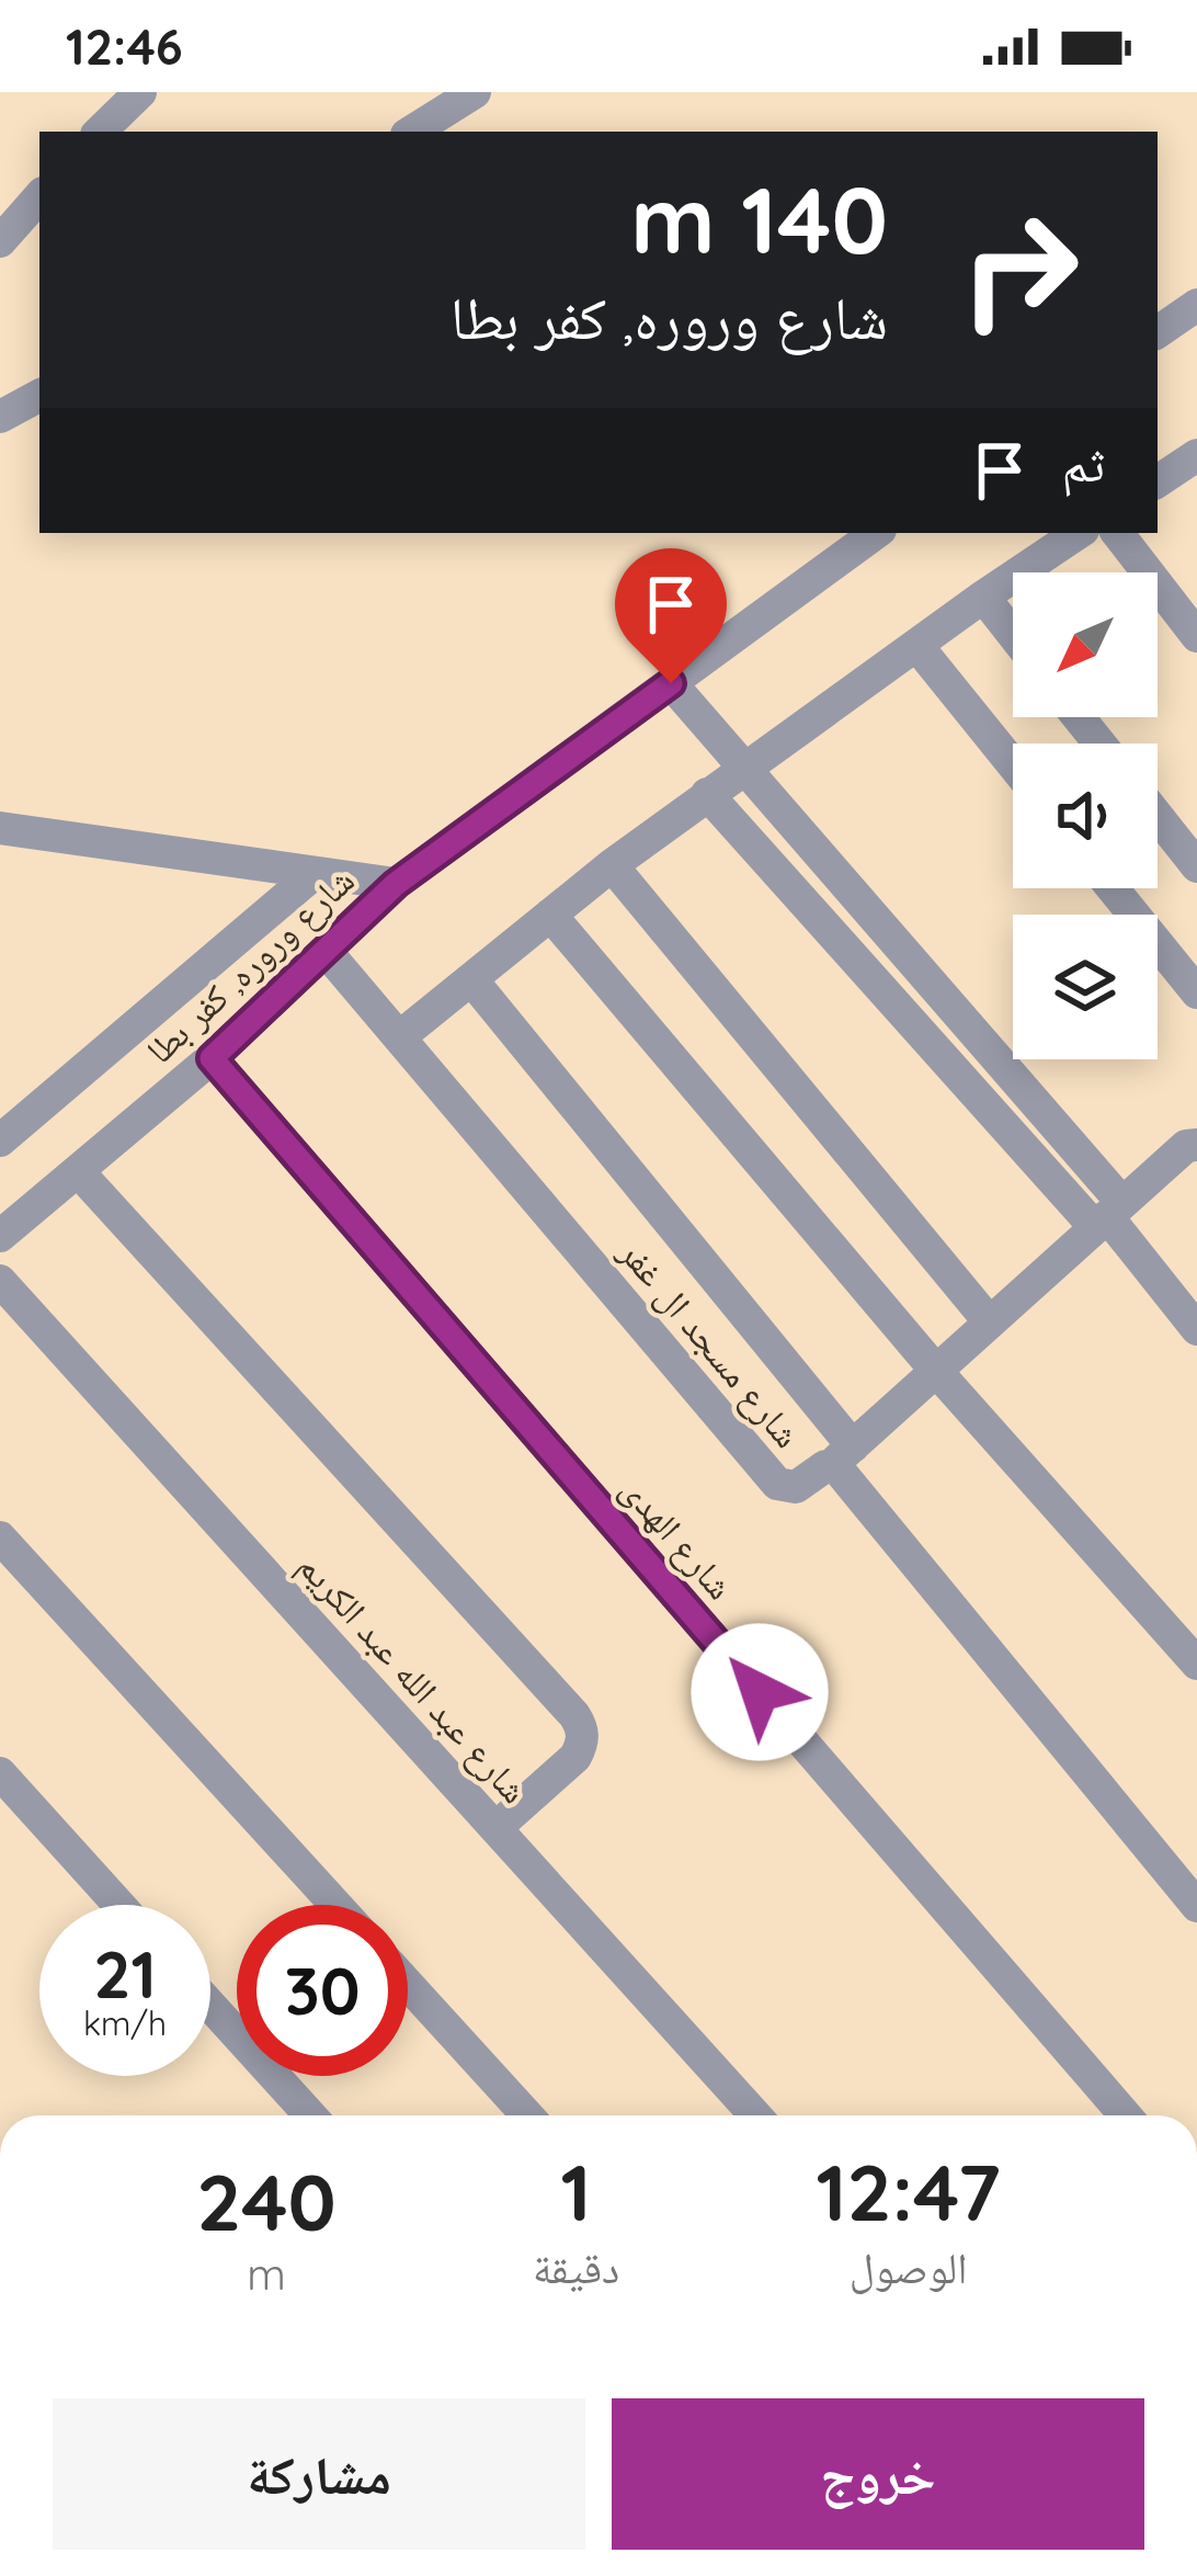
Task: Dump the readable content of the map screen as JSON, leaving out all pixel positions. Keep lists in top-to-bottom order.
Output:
{
  "streets": {
    "street": [
      "شارع وروره, كفر بطا",
      "شارع مسجد ال غفر",
      "شارع الهدى",
      "شارع عبد الله عبد الكريم"
    ]
  },
  "crossings": [
    ["شارع وروره, كفر بطا", "شارع مسجد ال غفر"],
    ["شارع وروره, كفر بطا", "شارع الهدى"]
  ],
  "north": "bottom left",
  "page": {
    "status": "12:46",
    "turn": ["140 m", "شارع وروره, كفر بطا"],
    "then": "ثم",
    "speed": "21 km/h",
    "limit": "30",
    "eta": [
      "12:47",
      "الوصول",
      "1",
      "دقيقة",
      "240",
      "m"
    ],
    "buttons": ["خروج", "مشاركة"]
  }
}
